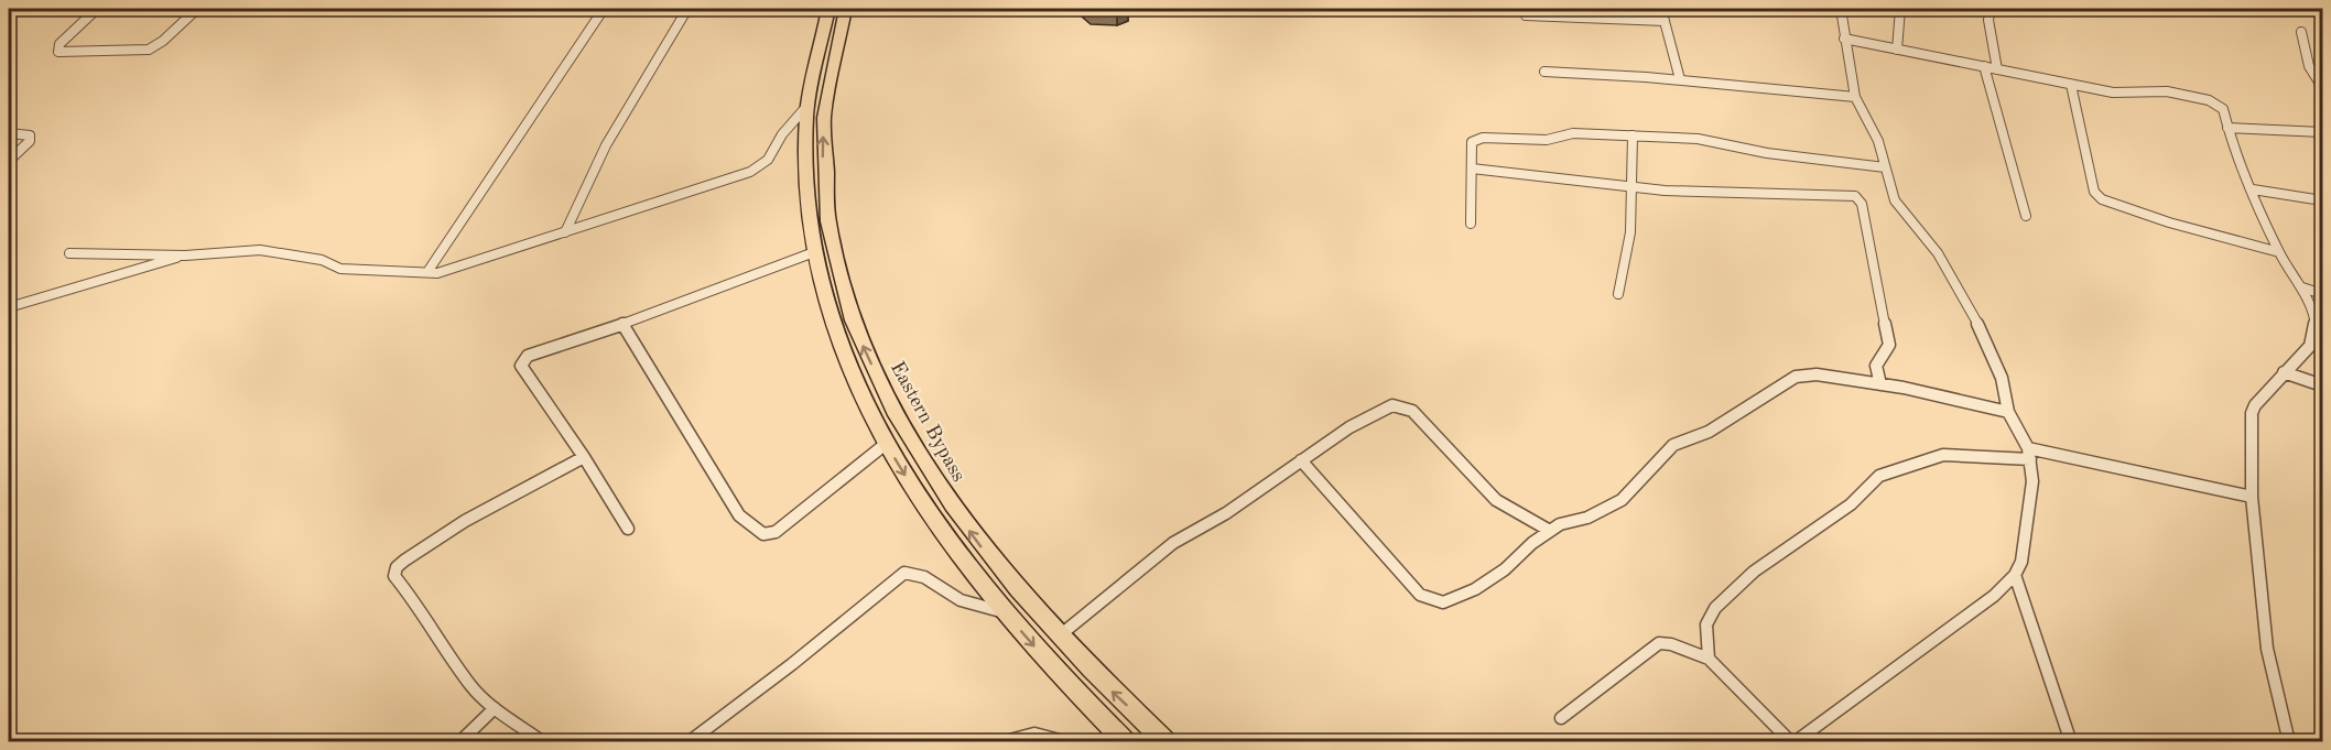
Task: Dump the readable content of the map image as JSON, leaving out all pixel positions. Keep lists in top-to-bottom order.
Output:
{
  "streets": {
    "main road": ["Eastern Bypass"]
  }
}
